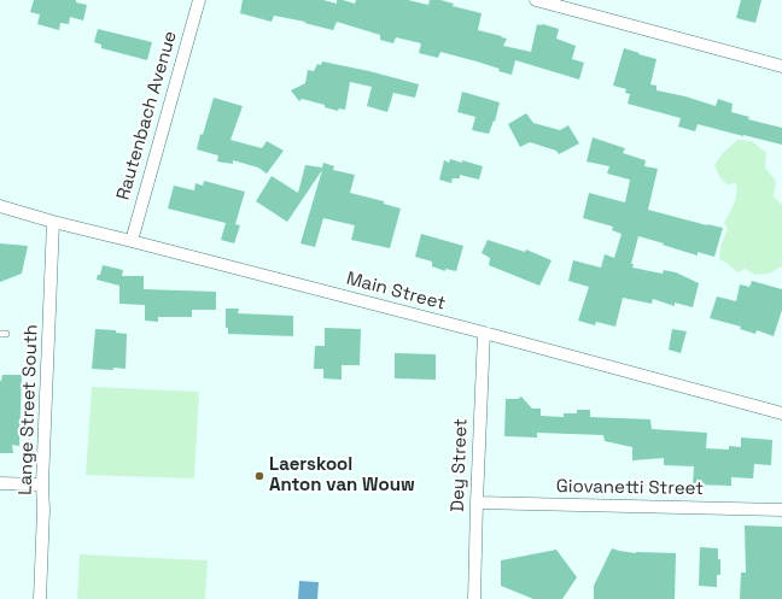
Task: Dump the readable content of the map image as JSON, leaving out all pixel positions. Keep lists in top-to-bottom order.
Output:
{
  "streets": {
    "street": [
      "Rautenbach Avenue",
      "Main Street",
      "Lange Street South",
      "Dey Street",
      "Giovanetti Street"
    ]
  },
  "crossings": [
    ["Rautenbach Avenue", "Main Street"],
    ["Main Street", "Lange Street South"],
    ["Main Street", "Dey Street"],
    ["Dey Street", "Giovanetti Street"]
  ],
  "places": ["Laerskool Anton van Wouw"]
}
